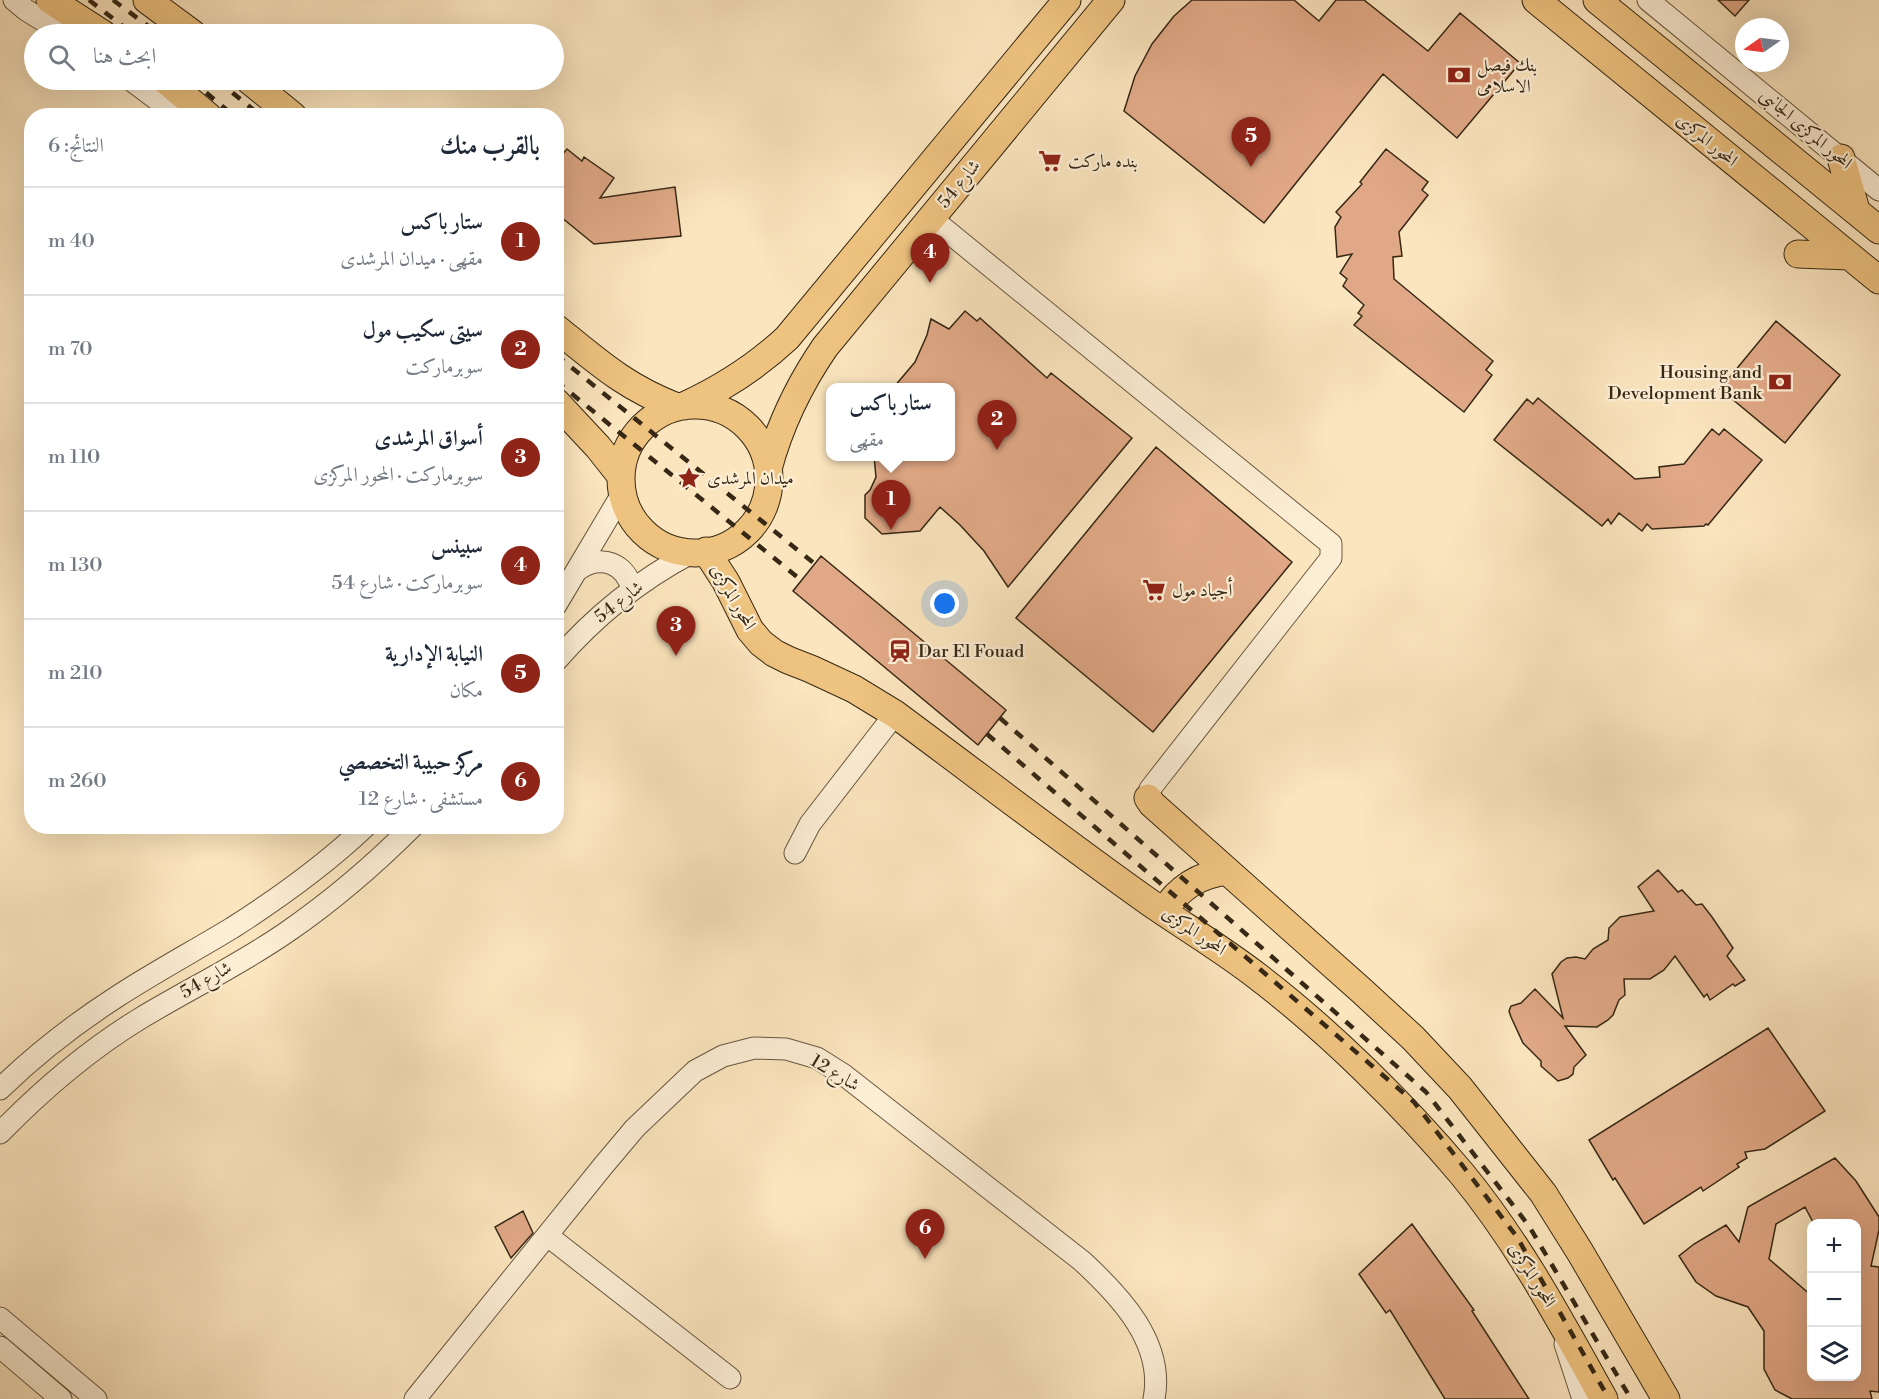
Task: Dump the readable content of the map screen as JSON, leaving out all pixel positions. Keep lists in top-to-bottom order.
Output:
{
  "streets": {
    "main road": ["المحور المركزى", "شارع 54"],
    "street": ["المحور المركزى الجانبى", "شارع 12"]
  },
  "crossings": [
    ["المحور المركزى", "شارع 54"]
  ],
  "places": {
    "bank": ["بنك فيصل الاسلامى", "Housing and Development Bank"],
    "supermarket": ["بنده ماركت", "أجياد مول"],
    "place": ["ميدان المرشدى"],
    "station": ["Dar El Fouad"]
  },
  "north": "left",
  "page": {
    "search": "ابحث هنا",
    "heading": ["بالقرب منك", "النتائج: 6"],
    "pins": [
      "5",
      "4",
      "2",
      "1",
      "3",
      "6"
    ],
    "list": [
      {
        "mark": "1",
        "name": "ستار باكس",
        "note": "مقهى · ميدان المرشدى",
        "value": "40 m"
      },
      {
        "mark": "2",
        "name": "سيتى سكيب مول",
        "note": "سوبرماركت",
        "value": "70 m"
      },
      {
        "mark": "3",
        "name": "أسواق المرشدى",
        "note": "سوبرماركت · المحور المركزى",
        "value": "110 m"
      },
      {
        "mark": "4",
        "name": "سبينس",
        "note": "سوبرماركت · شارع 54",
        "value": "130 m"
      },
      {
        "mark": "5",
        "name": "النيابة الإدارية",
        "note": "مكان",
        "value": "210 m"
      },
      {
        "mark": "6",
        "name": "مركز حبيبة التخصصي",
        "note": "مستشفى · شارع 12",
        "value": "260 m"
      }
    ],
    "popup": ["ستار باكس", "مقهى"],
    "map_buttons": ["+", "−"]
  }
}
